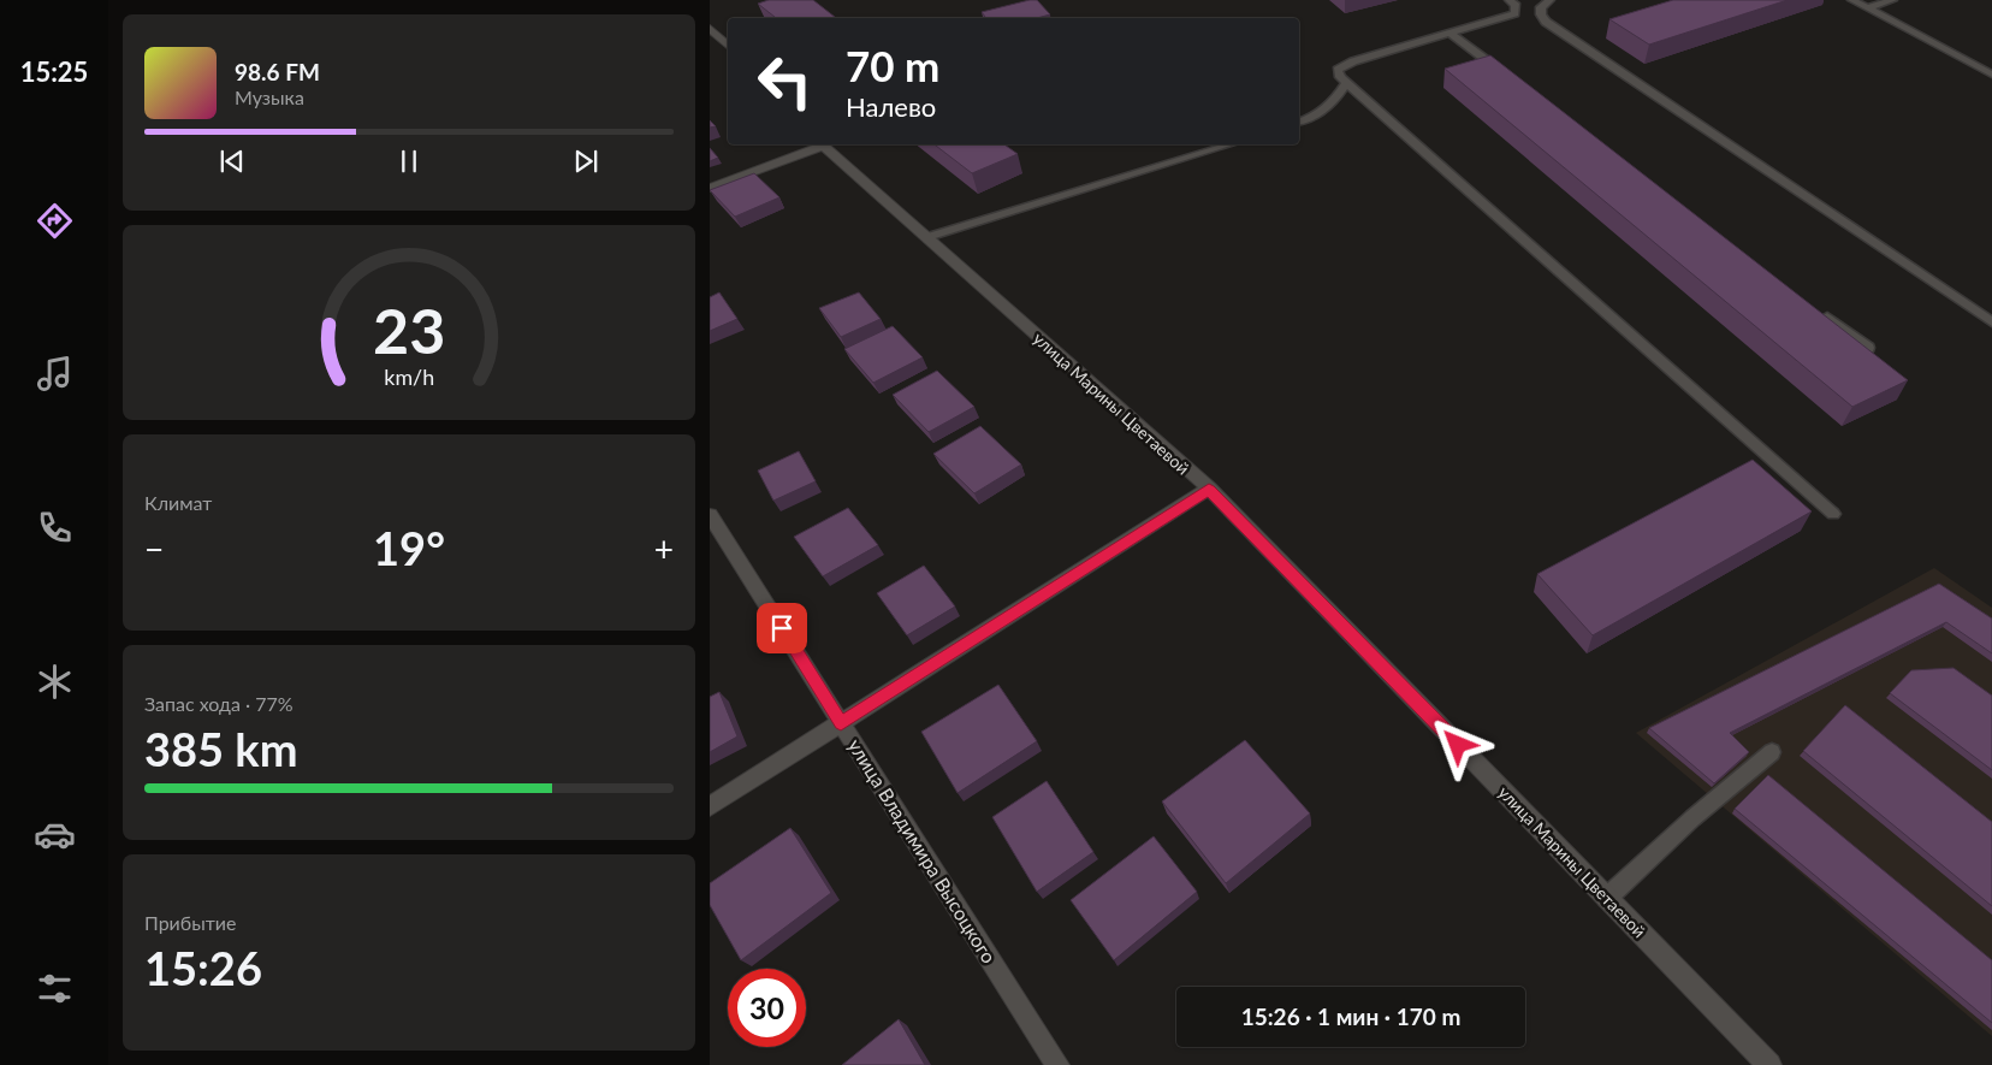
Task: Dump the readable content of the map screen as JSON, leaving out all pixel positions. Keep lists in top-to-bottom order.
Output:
{
  "streets": {
    "street": ["улица Марины Цветаевой", "улица Владимира Высоцкого"]
  },
  "page": {
    "tabs": "15:25",
    "turn": ["70 m", "Налево"],
    "song": ["98.6 FM", "Музыка"],
    "tile": [
      "Климат",
      ["Запас хода · 77%", "385 km"],
      ["Прибытие", "15:26"]
    ],
    "heat": ["−", "19°", "+"],
    "limit": "30",
    "trip": "15:26 · 1 мин · 170 m",
    "gauge": ["23", "km/h"]
  }
}
